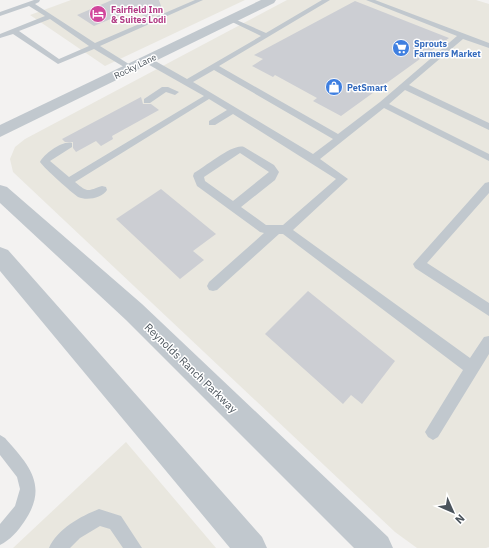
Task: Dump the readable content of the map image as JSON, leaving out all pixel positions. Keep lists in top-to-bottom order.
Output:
{
  "streets": {
    "street": ["Rocky Lane", "Reynolds Ranch Parkway"]
  },
  "places": {
    "hotel": ["Fairfield Inn & Suites Lodi"],
    "supermarket": ["Sprouts Farmers Market"],
    "shop": ["PetSmart"]
  },
  "north": "bottom right"
}
